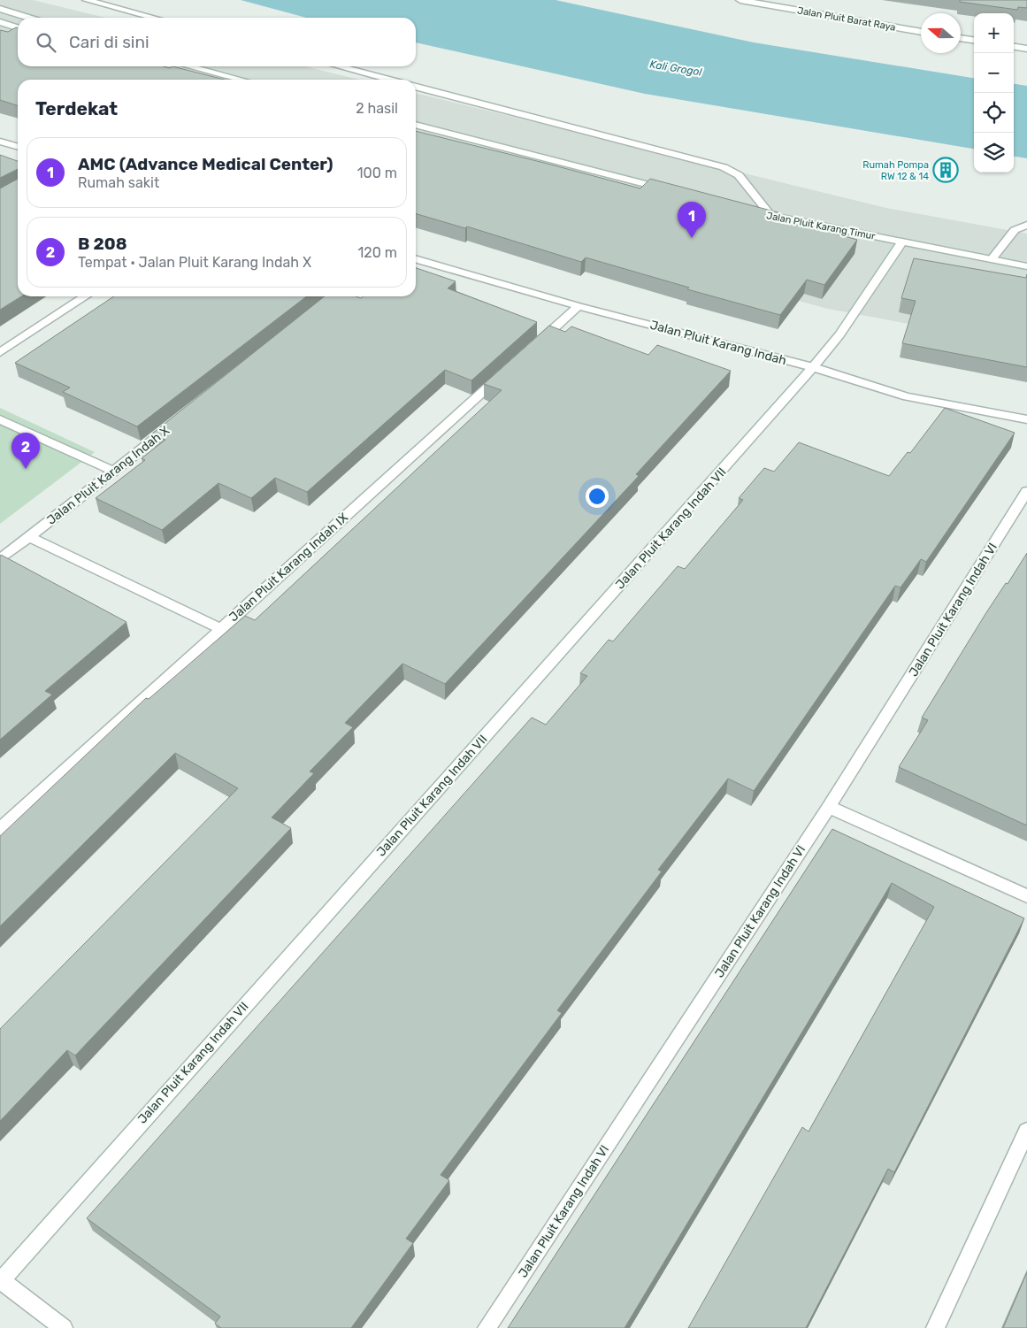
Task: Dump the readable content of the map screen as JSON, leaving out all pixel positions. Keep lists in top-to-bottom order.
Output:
{
  "streets": {
    "street": [
      "Jalan Pluit Barat Raya",
      "Jalan Pluit Karang Timur",
      "Jalan Pluit Karang Indah",
      "Jalan Pluit Karang Indah X",
      "Jalan Pluit Karang Indah VII",
      "Jalan Pluit Karang Indah IX",
      "Jalan Pluit Karang Indah VI"
    ]
  },
  "crossings": [
    ["Jalan Pluit Karang Timur", "Jalan Pluit Karang Indah VII"],
    ["Jalan Pluit Karang Indah", "Jalan Pluit Karang Indah VII"]
  ],
  "water": ["Kali Grogol"],
  "places": {
    "building": ["Rumah Pompa RW 12 & 14"]
  },
  "north": "left",
  "page": {
    "map_buttons": ["+", "−"],
    "search": "Cari di sini",
    "heading": ["Terdekat", "2 hasil"],
    "list": [
      {
        "mark": "1",
        "name": "AMC (Advance Medical Center)",
        "note": "Rumah sakit",
        "value": "100 m"
      },
      {
        "mark": "2",
        "name": "B 208",
        "note": "Tempat · Jalan Pluit Karang Indah X",
        "value": "120 m"
      }
    ],
    "pins": ["1", "2"]
  }
}
